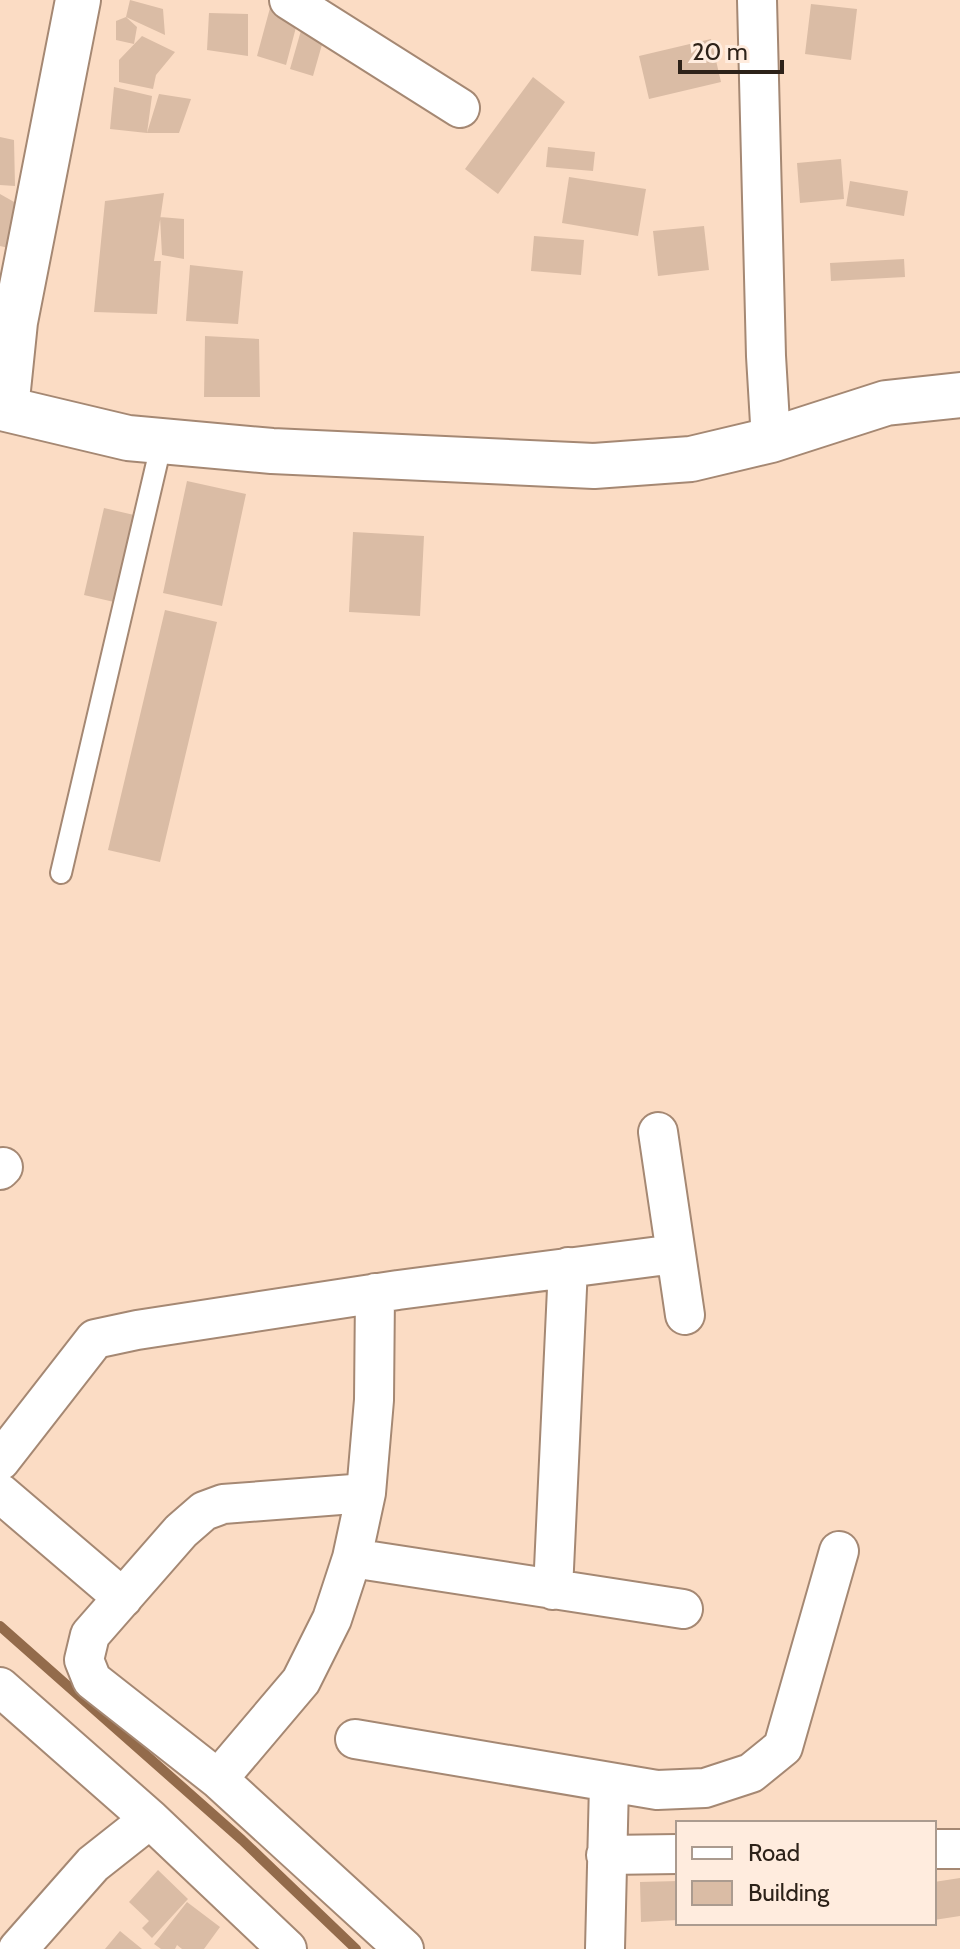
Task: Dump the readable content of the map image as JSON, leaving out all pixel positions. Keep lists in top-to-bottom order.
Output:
{
  "legend": ["Road", "Building"],
  "scale_bar": "20 m"
}
